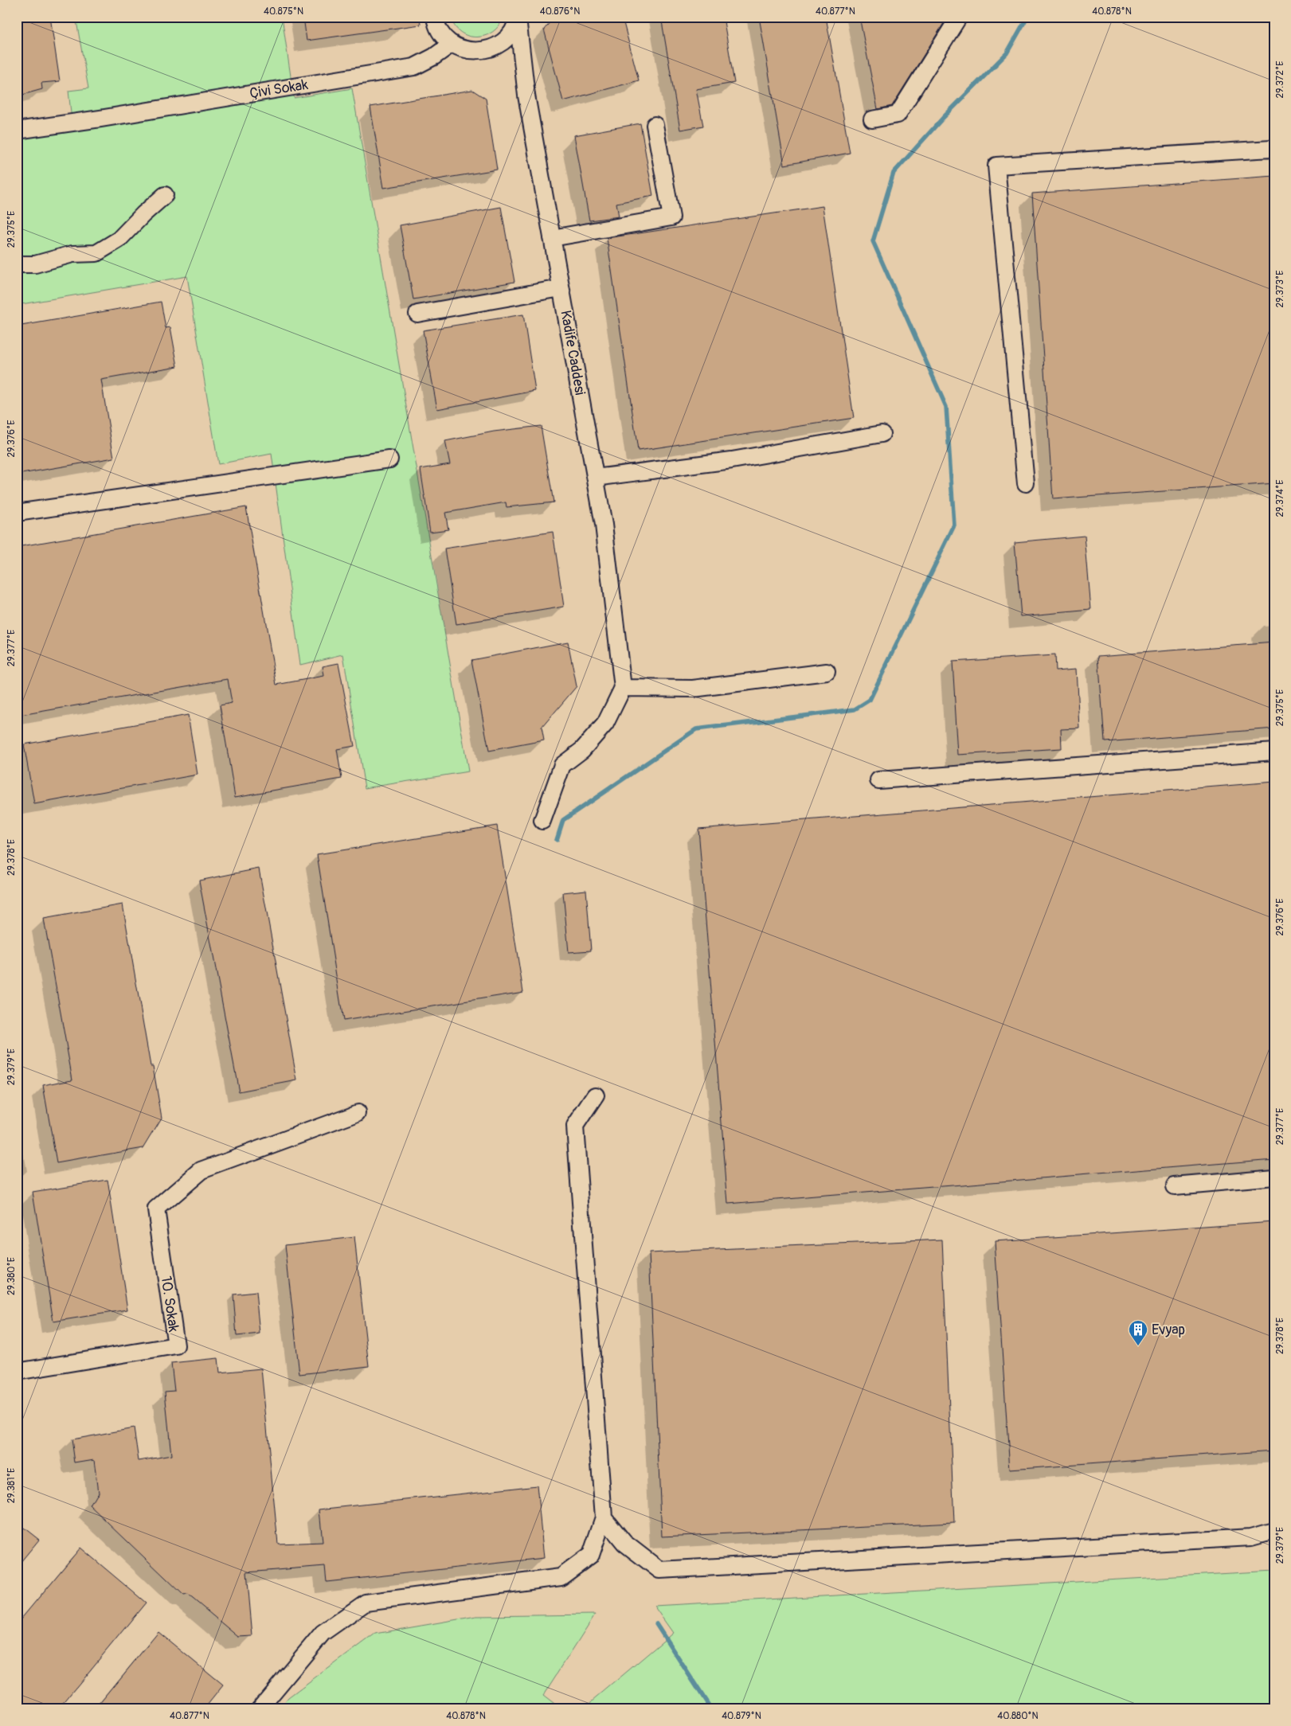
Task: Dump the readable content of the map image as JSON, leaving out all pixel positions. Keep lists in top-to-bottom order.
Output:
{
  "streets": {
    "street": ["Çivi Sokak", "Kadife Caddesi", "10. Sokak"]
  },
  "places": {
    "building": ["Evyap"]
  },
  "coordinates": [
    "40.875°N",
    "40.876°N",
    "40.877°N",
    "40.878°N",
    "29.372°E",
    "29.375°E",
    "29.373°E",
    "29.376°E",
    "29.374°E",
    "29.377°E",
    "29.378°E",
    "29.379°E",
    "29.380°E",
    "29.381°E",
    "40.879°N",
    "40.880°N"
  ]
}
